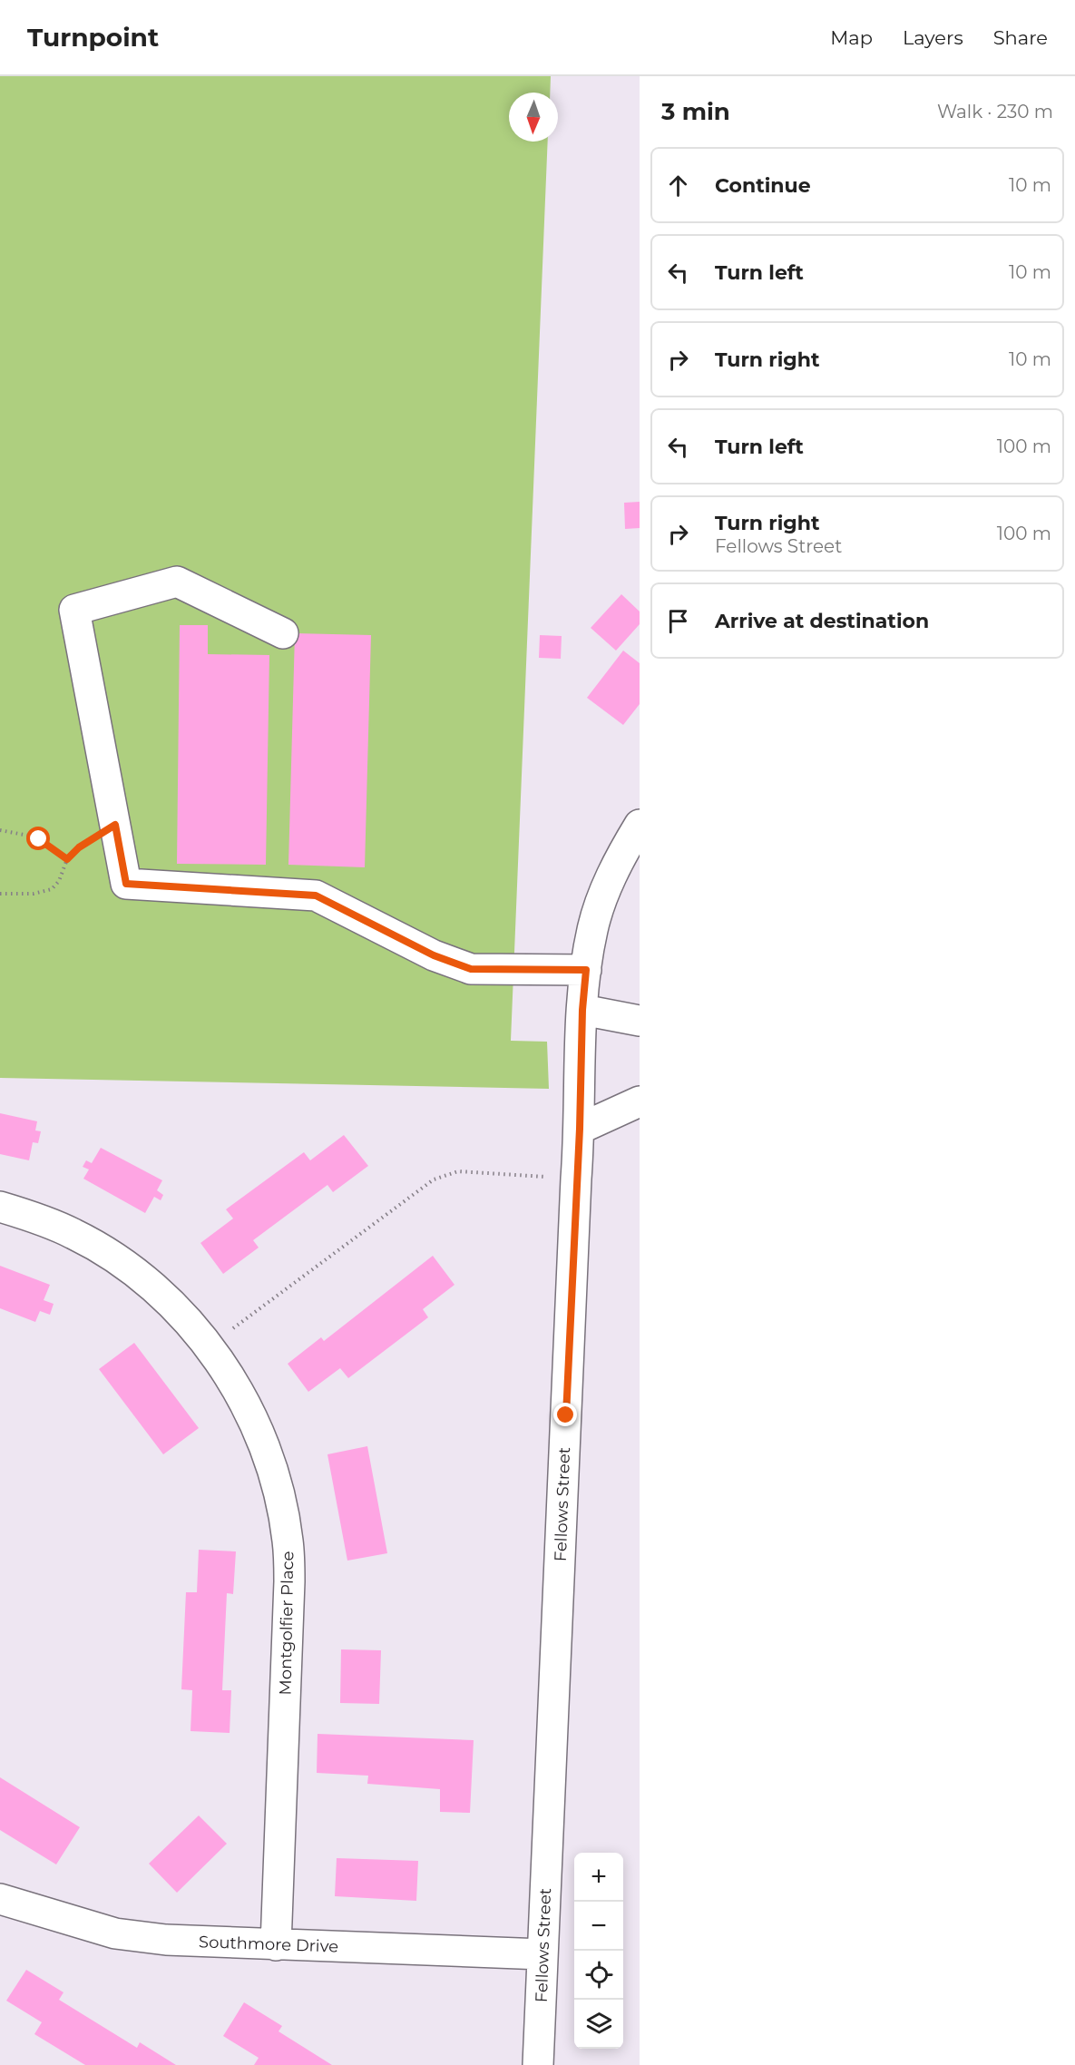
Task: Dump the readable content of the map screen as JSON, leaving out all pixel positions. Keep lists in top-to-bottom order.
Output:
{
  "streets": {
    "street": ["Fellows Street", "Montgolfier Place", "Southmore Drive"]
  },
  "crossings": [
    ["Fellows Street", "Southmore Drive"],
    ["Montgolfier Place", "Southmore Drive"]
  ],
  "north": "bottom",
  "page": {
    "header": "Turnpoint",
    "nav": ["Map", "Layers", "Share"],
    "heading": ["3 min", "Walk · 230 m"],
    "list": [
      ["Continue", "10 m"],
      ["Turn left", "10 m"],
      ["Turn right", "10 m"],
      ["Turn left", "100 m"],
      ["Turn right", "Fellows Street", "100 m"],
      "Arrive at destination"
    ],
    "map_buttons": ["+", "−"]
  }
}
